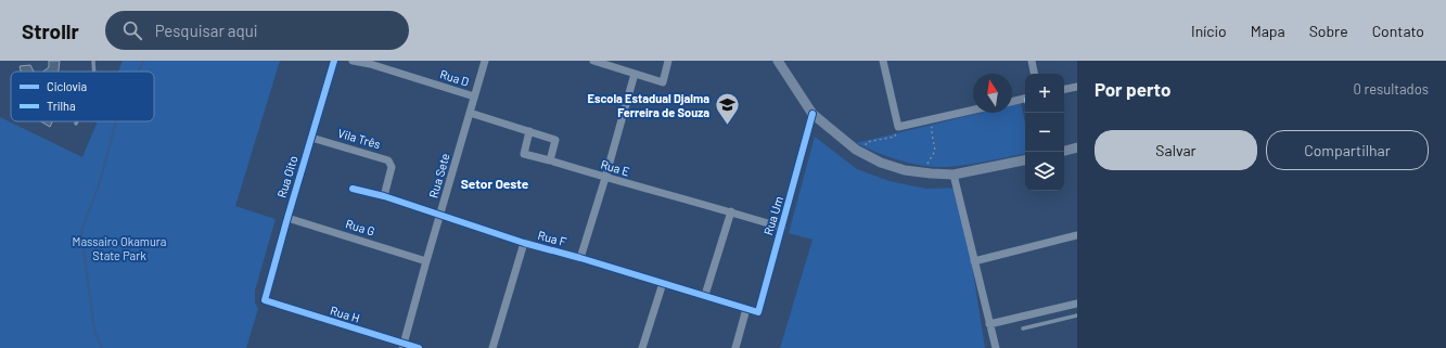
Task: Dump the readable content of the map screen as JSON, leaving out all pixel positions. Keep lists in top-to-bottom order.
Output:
{
  "streets": {
    "street": [
      "Rua D",
      "Vila Três",
      "Rua E",
      "Rua Sete",
      "Rua Oito",
      "Rua Um",
      "Rua G",
      "Rua F",
      "Rua H"
    ]
  },
  "crossings": [
    ["Rua D", "Rua Sete"],
    ["Vila Três", "Rua Oito"],
    ["Vila Três", "Rua F"],
    ["Rua E", "Rua Um"],
    ["Rua Sete", "Rua G"],
    ["Rua Sete", "Rua F"],
    ["Rua Sete", "Rua H"],
    ["Rua Oito", "Rua G"],
    ["Rua Oito", "Rua H"],
    ["Rua Um", "Rua F"]
  ],
  "districts": ["Setor Oeste"],
  "parks": ["Massairo Okamura State Park"],
  "places": {
    "school or university": ["Escola Estadual Djalma Ferreira de Souza"]
  },
  "legend": ["Ciclovia", "Trilha"],
  "north": "top",
  "page": {
    "header": "Strollr",
    "search": "Pesquisar aqui",
    "nav": [
      "Início",
      "Mapa",
      "Sobre",
      "Contato"
    ],
    "heading": ["Por perto", "0 resultados"],
    "map_buttons": ["+", "−"],
    "buttons": ["Salvar", "Compartilhar"]
  }
}
